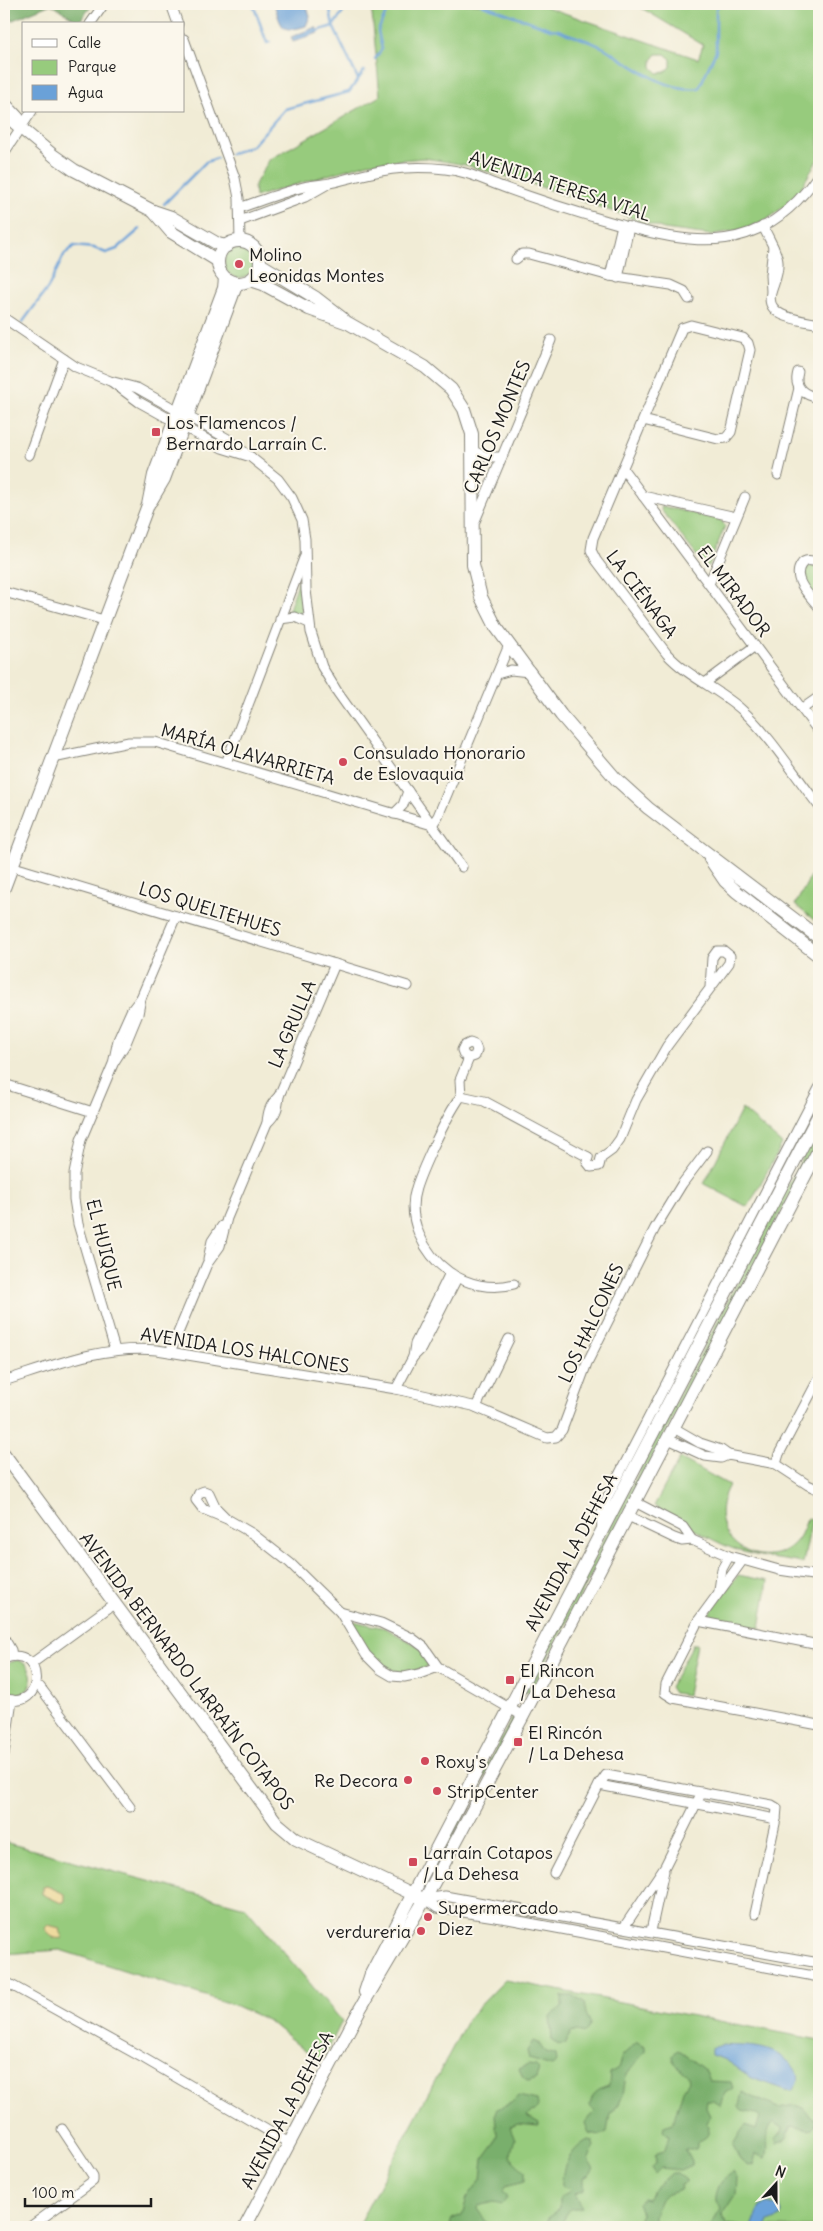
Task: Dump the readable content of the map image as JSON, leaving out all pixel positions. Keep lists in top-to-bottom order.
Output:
{
  "streets": {
    "street": [
      "AVENIDA TERESA VIAL",
      "CARLOS MONTES",
      "EL MIRADOR",
      "LA CIÉNAGA",
      "MARÍA OLAVARRIETA",
      "LOS QUELTEHUES",
      "LA GRULLA",
      "EL HUIQUE",
      "LOS HALCONES",
      "AVENIDA LOS HALCONES",
      "AVENIDA LA DEHESA",
      "AVENIDA BERNARDO LARRAÍN COTAPOS"
    ]
  },
  "crossings": [
    ["EL MIRADOR", "LA CIÉNAGA"],
    ["LOS QUELTEHUES", "LA GRULLA"],
    ["LOS QUELTEHUES", "EL HUIQUE"],
    ["LA GRULLA", "AVENIDA LOS HALCONES"],
    ["EL HUIQUE", "AVENIDA LOS HALCONES"],
    ["LOS HALCONES", "AVENIDA LOS HALCONES"],
    ["AVENIDA LA DEHESA", "AVENIDA BERNARDO LARRAÍN COTAPOS"]
  ],
  "places": {
    "other": [
      "Molino Leonidas Montes",
      "Consulado Honorario de Eslovaquia",
      "Roxy's",
      "Re Decora",
      "StripCenter",
      "Supermercado Diez",
      "verdureria"
    ],
    "transit": [
      "Los Flamencos / Bernardo Larraín C.",
      "El Rincon / La Dehesa",
      "El Rincón / La Dehesa",
      "Larraín Cotapos / La Dehesa"
    ]
  },
  "legend": ["Calle", "Parque", "Agua"],
  "scale_bar": "100 m",
  "north": "top"
}
